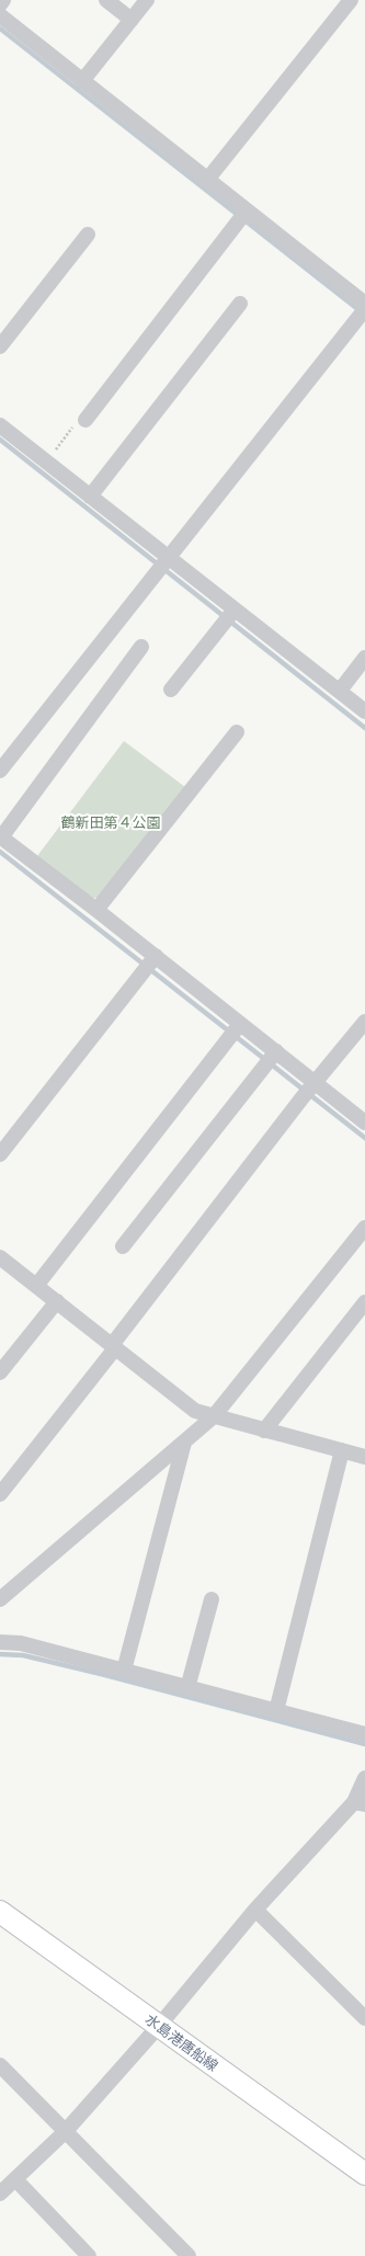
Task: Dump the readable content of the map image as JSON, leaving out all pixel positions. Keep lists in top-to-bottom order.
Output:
{
  "streets": {
    "main road": ["水島港唐船線"]
  },
  "parks": ["鶴新田第４公園"]
}
